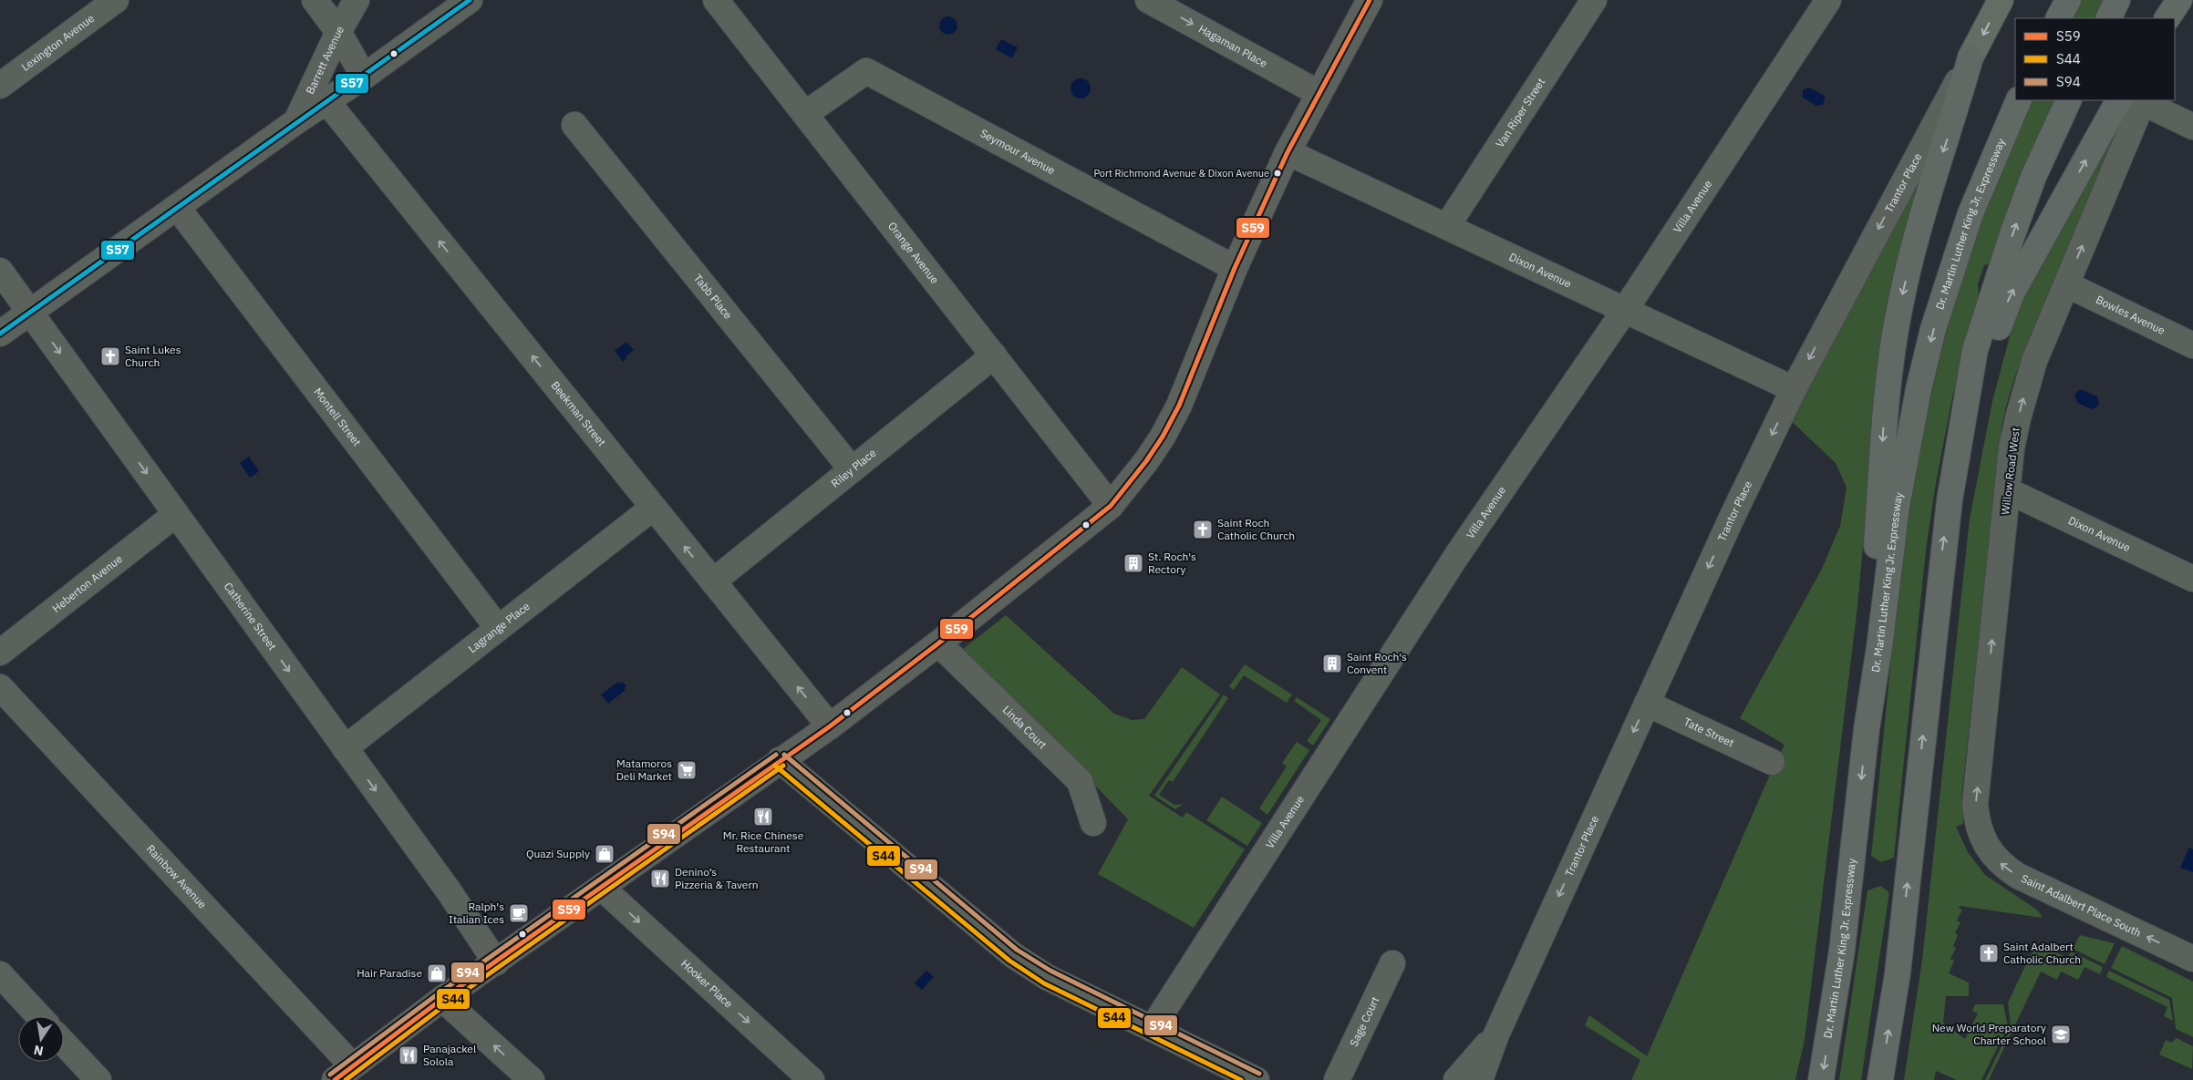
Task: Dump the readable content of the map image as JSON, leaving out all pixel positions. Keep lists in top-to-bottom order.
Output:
{
  "streets": {
    "highway": ["Dr. Martin Luther King Jr. Expressway"],
    "main road": ["Trantor Place"],
    "street": [
      "Lexington Avenue",
      "Hagaman Place",
      "Barrett Avenue",
      "Van Riper Street",
      "Seymour Avenue",
      "Villa Avenue",
      "Orange Avenue",
      "Dixon Avenue",
      "Tabb Place",
      "Bowles Avenue",
      "Beekman Street",
      "Montell Street",
      "Riley Place",
      "Willow Road West",
      "Heberton Avenue",
      "Catherine Street",
      "Lagrange Place",
      "Linda Court",
      "Tate Street",
      "Rainbow Avenue",
      "Saint Adalbert Place South",
      "Hooker Place",
      "Sage Court"
    ]
  },
  "crossings": [
    ["Van Riper Street", "Dixon Avenue"],
    ["Seymour Avenue", "Orange Avenue"],
    ["Trantor Place", "Dixon Avenue"],
    ["Trantor Place", "Tate Street"],
    ["Villa Avenue", "Dixon Avenue"],
    ["Orange Avenue", "Riley Place"],
    ["Dixon Avenue", "Willow Road West"],
    ["Tabb Place", "Riley Place"],
    ["Bowles Avenue", "Willow Road West"],
    ["Beekman Street", "Riley Place"],
    ["Beekman Street", "Lagrange Place"],
    ["Montell Street", "Lagrange Place"],
    ["Willow Road West", "Saint Adalbert Place South"],
    ["Heberton Avenue", "Catherine Street"],
    ["Catherine Street", "Lagrange Place"]
  ],
  "one_way": [
    "Hagaman Place",
    "Trantor Place",
    "Beekman Street",
    "Willow Road West",
    "Catherine Street",
    "Saint Adalbert Place South"
  ],
  "places": {
    "other": ["Port Richmond Avenue & Dixon Avenue"],
    "church": ["Saint Lukes Church", "Saint Roch Catholic Church", "Saint Adalbert Catholic Church"],
    "building": ["St. Roch's Rectory", "Saint Roch's Convent"],
    "supermarket": ["Matamoros Deli Market"],
    "restaurant": ["Mr. Rice Chinese Restaurant", "Denino’s Pizzeria & Tavern", "Panajackel Solola"],
    "shop": ["Quazi Supply", "Hair Paradise"],
    "cafe": ["Ralph's Italian Ices"],
    "school or university": ["New World Preparatory Charter School"]
  },
  "lines": [
    "transit line S59",
    "transit line S57",
    "transit line S94",
    "transit line S44"
  ],
  "legend": ["S59", "S44", "S94"],
  "north": "bottom"
}
